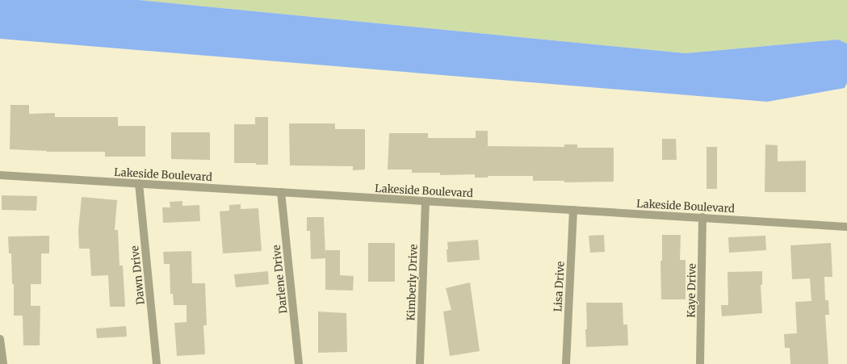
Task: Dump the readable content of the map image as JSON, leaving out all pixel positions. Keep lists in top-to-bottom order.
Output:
{
  "streets": {
    "lane": [
      "Lakeside Boulevard",
      "Dawn Drive",
      "Darlene Drive",
      "Kimberly Drive",
      "Lisa Drive",
      "Kaye Drive"
    ]
  },
  "crossings": [
    ["Lakeside Boulevard", "Dawn Drive"],
    ["Lakeside Boulevard", "Darlene Drive"],
    ["Lakeside Boulevard", "Kimberly Drive"],
    ["Lakeside Boulevard", "Lisa Drive"],
    ["Lakeside Boulevard", "Kaye Drive"]
  ]
}
